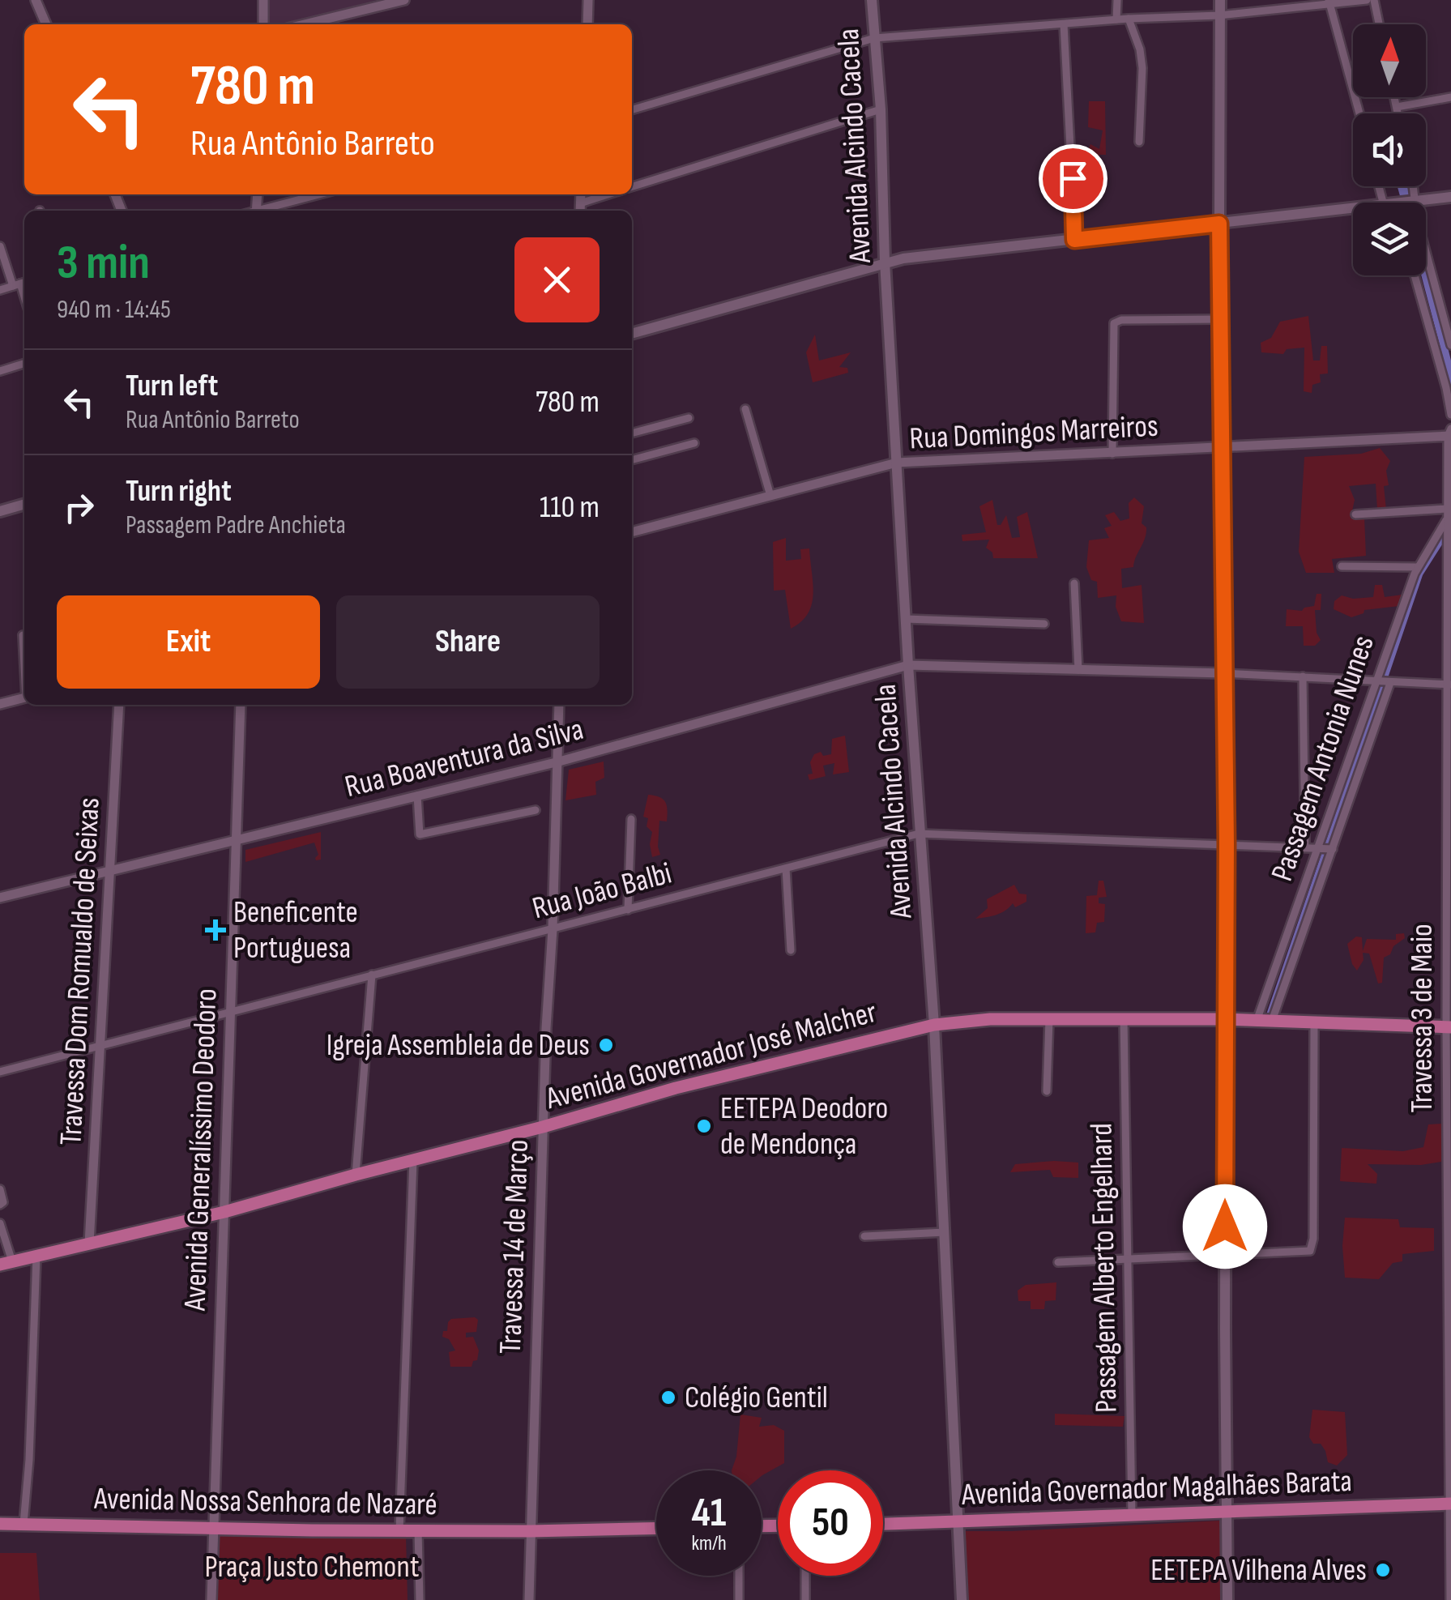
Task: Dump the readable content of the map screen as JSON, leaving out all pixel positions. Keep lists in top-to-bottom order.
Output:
{
  "streets": {
    "main road": [
      "Avenida Alcindo Cacela",
      "Avenida Governador José Malcher",
      "Avenida Governador Magalhães Barata",
      "Avenida Nossa Senhora de Nazaré"
    ],
    "street": [
      "Rua Domingos Marreiros",
      "Rua Boaventura da Silva",
      "Passagem Antonia Nunes",
      "Rua João Balbi",
      "Travessa Dom Romualdo de Seixas",
      "Travessa 3 de Maio",
      "Avenida Generalíssimo Deodoro",
      "Travessa 14 de Março",
      "Passagem Alberto Engelhard"
    ]
  },
  "crossings": [
    ["Avenida Alcindo Cacela", "Rua Domingos Marreiros"],
    ["Avenida Alcindo Cacela", "Rua Boaventura da Silva"],
    ["Avenida Alcindo Cacela", "Rua João Balbi"],
    ["Avenida Alcindo Cacela", "Avenida Governador José Malcher"],
    ["Avenida Alcindo Cacela", "Avenida Governador Magalhães Barata"],
    ["Rua Domingos Marreiros", "Travessa 3 de Maio"],
    ["Rua Boaventura da Silva", "Passagem Antonia Nunes"],
    ["Rua Boaventura da Silva", "Travessa Dom Romualdo de Seixas"],
    ["Rua Boaventura da Silva", "Avenida Generalíssimo Deodoro"],
    ["Rua Boaventura da Silva", "Travessa 14 de Março"],
    ["Passagem Antonia Nunes", "Rua João Balbi"],
    ["Passagem Antonia Nunes", "Travessa 3 de Maio"],
    ["Passagem Antonia Nunes", "Avenida Governador José Malcher"],
    ["Rua João Balbi", "Travessa Dom Romualdo de Seixas"],
    ["Rua João Balbi", "Avenida Generalíssimo Deodoro"],
    ["Rua João Balbi", "Travessa 14 de Março"],
    ["Travessa Dom Romualdo de Seixas", "Avenida Governador José Malcher"],
    ["Travessa 3 de Maio", "Avenida Governador José Malcher"],
    ["Travessa 3 de Maio", "Avenida Governador Magalhães Barata"],
    ["Avenida Governador José Malcher", "Avenida Generalíssimo Deodoro"],
    ["Avenida Governador José Malcher", "Travessa 14 de Março"],
    ["Avenida Governador José Malcher", "Passagem Alberto Engelhard"],
    ["Avenida Generalíssimo Deodoro", "Avenida Nossa Senhora de Nazaré"],
    ["Travessa 14 de Março", "Avenida Nossa Senhora de Nazaré"],
    ["Passagem Alberto Engelhard", "Avenida Governador Magalhães Barata"]
  ],
  "parks": ["Praça Justo Chemont"],
  "places": {
    "health": ["Beneficente Portuguesa"],
    "other": [
      "Igreja Assembleia de Deus",
      "EETEPA Deodoro de Mendonça",
      "Colégio Gentil",
      "EETEPA Vilhena Alves"
    ]
  },
  "north": "top",
  "page": {
    "turn": ["780 m", "Rua Antônio Barreto"],
    "heading": ["3 min", "940 m · 14:45"],
    "list": [
      {
        "name": "Turn left",
        "note": "Rua Antônio Barreto",
        "value": "780 m"
      },
      {
        "name": "Turn right",
        "note": "Passagem Padre Anchieta",
        "value": "110 m"
      }
    ],
    "buttons": ["Exit", "Share"],
    "speed": "41 km/h",
    "limit": "50"
  }
}
